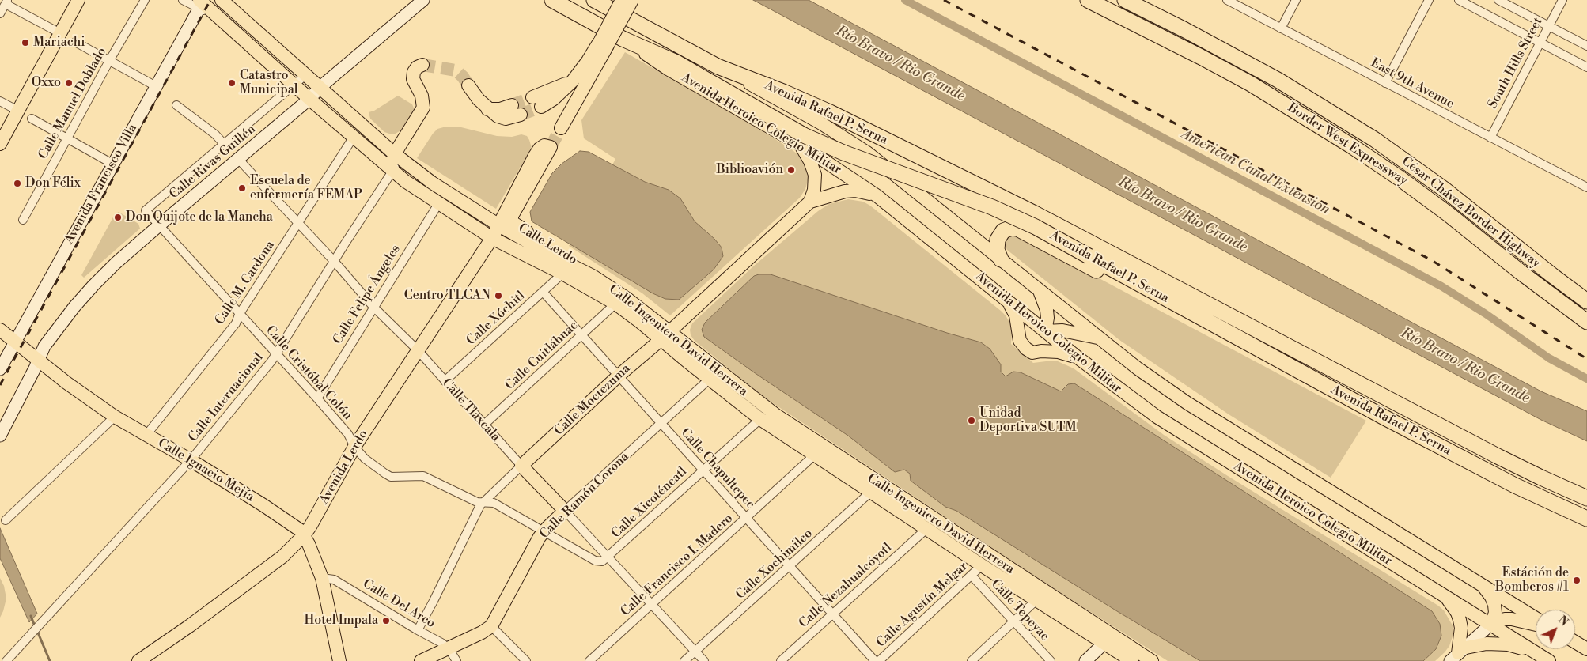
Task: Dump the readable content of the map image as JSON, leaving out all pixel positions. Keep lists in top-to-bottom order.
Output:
{
  "streets": {
    "highway": [
      "Avenida Rafael P. Serna",
      "Avenida Heroico Colegio Militar",
      "Border West Expressway",
      "César Chávez Border Highway"
    ],
    "main road": [
      "Calle Rivas Guillén",
      "Avenida Francisco Villa",
      "Calle Lerdo",
      "Calle Ingeniero David Herrera",
      "Calle Moctezuma",
      "Calle Tlaxcala",
      "Avenida Lerdo",
      "Calle Ignacio Mejía",
      "Calle Ramón Corona"
    ],
    "street": [
      "South Hills Street",
      "East 9th Avenue",
      "Calle Manuel Doblado",
      "Calle M. Cardona",
      "Calle Felipe Ángeles",
      "Calle Xóchitl",
      "Calle Cuitláhuac",
      "Calle Cristóbal Colón",
      "Calle Internacional",
      "Calle Chapultepec",
      "Calle Xicoténcatl",
      "Calle Xochimilco",
      "Calle Francisco I. Madero",
      "Calle Nezahualcóyotl",
      "Calle Del Arco",
      "Calle Agustín Melgar",
      "Calle Tepeyac"
    ]
  },
  "crossings": [
    ["South Hills Street", "East 9th Avenue"],
    ["Avenida Rafael P. Serna", "Avenida Heroico Colegio Militar"],
    ["Avenida Heroico Colegio Militar", "Calle Moctezuma"],
    ["Calle Rivas Guillén", "Calle Ingeniero David Herrera"],
    ["Calle Rivas Guillén", "Calle Cristóbal Colón"],
    ["Calle Rivas Guillén", "Calle Tlaxcala"],
    ["Calle Rivas Guillén", "Calle Ignacio Mejía"],
    ["Avenida Francisco Villa", "Calle Ingeniero David Herrera"],
    ["Avenida Francisco Villa", "Calle Ignacio Mejía"],
    ["Calle Lerdo", "Calle Ingeniero David Herrera"],
    ["Calle Lerdo", "Avenida Lerdo"],
    ["Calle M. Cardona", "Calle Ingeniero David Herrera"],
    ["Calle M. Cardona", "Calle Cristóbal Colón"],
    ["Calle M. Cardona", "Calle Tlaxcala"],
    ["Calle M. Cardona", "Calle Ignacio Mejía"],
    ["Calle Felipe Ángeles", "Calle Ingeniero David Herrera"],
    ["Calle Felipe Ángeles", "Calle Cristóbal Colón"],
    ["Calle Felipe Ángeles", "Calle Tlaxcala"],
    ["Calle Xóchitl", "Calle Ingeniero David Herrera"],
    ["Calle Xóchitl", "Calle Tlaxcala"],
    ["Calle Xóchitl", "Calle Chapultepec"],
    ["Calle Ingeniero David Herrera", "Calle Cuitláhuac"],
    ["Calle Ingeniero David Herrera", "Calle Internacional"],
    ["Calle Ingeniero David Herrera", "Calle Moctezuma"],
    ["Calle Ingeniero David Herrera", "Avenida Lerdo"],
    ["Calle Ingeniero David Herrera", "Calle Ramón Corona"],
    ["Calle Ingeniero David Herrera", "Calle Xicoténcatl"],
    ["Calle Ingeniero David Herrera", "Calle Xochimilco"],
    ["Calle Ingeniero David Herrera", "Calle Francisco I. Madero"],
    ["Calle Ingeniero David Herrera", "Calle Nezahualcóyotl"],
    ["Calle Ingeniero David Herrera", "Calle Agustín Melgar"],
    ["Calle Cuitláhuac", "Calle Tlaxcala"],
    ["Calle Cuitláhuac", "Calle Chapultepec"],
    ["Calle Cristóbal Colón", "Calle Internacional"],
    ["Calle Cristóbal Colón", "Calle Moctezuma"],
    ["Calle Cristóbal Colón", "Calle Tlaxcala"],
    ["Calle Cristóbal Colón", "Avenida Lerdo"],
    ["Calle Cristóbal Colón", "Calle Ramón Corona"],
    ["Calle Cristóbal Colón", "Calle Xicoténcatl"],
    ["Calle Internacional", "Calle Tlaxcala"],
    ["Calle Internacional", "Calle Ignacio Mejía"],
    ["Calle Moctezuma", "Calle Tlaxcala"],
    ["Calle Moctezuma", "Calle Chapultepec"],
    ["Calle Moctezuma", "Calle Del Arco"],
    ["Calle Tlaxcala", "Avenida Lerdo"],
    ["Calle Tlaxcala", "Calle Ramón Corona"],
    ["Calle Tlaxcala", "Calle Xicoténcatl"],
    ["Calle Tlaxcala", "Calle Xochimilco"],
    ["Calle Tlaxcala", "Calle Francisco I. Madero"],
    ["Avenida Lerdo", "Calle Ignacio Mejía"],
    ["Calle Chapultepec", "Calle Ramón Corona"],
    ["Calle Chapultepec", "Calle Xicoténcatl"],
    ["Calle Chapultepec", "Calle Xochimilco"],
    ["Calle Chapultepec", "Calle Francisco I. Madero"],
    ["Calle Chapultepec", "Calle Nezahualcóyotl"],
    ["Calle Ignacio Mejía", "Calle Del Arco"],
    ["Calle Agustín Melgar", "Calle Tepeyac"]
  ],
  "water": ["Río Bravo / Rio Grande", "American Canal Extension"],
  "places": [
    "Mariachi",
    "Oxxo",
    "Catastro Municipal",
    "Biblioavión",
    "Don Félix",
    "Escuela de enfermería FEMAP",
    "Don Quijote de la Mancha",
    "Centro TLCAN",
    "Unidad Deportiva SUTM",
    "Estáción de Bomberos #1",
    "Hotel Impala"
  ],
  "north": "top right"
}
